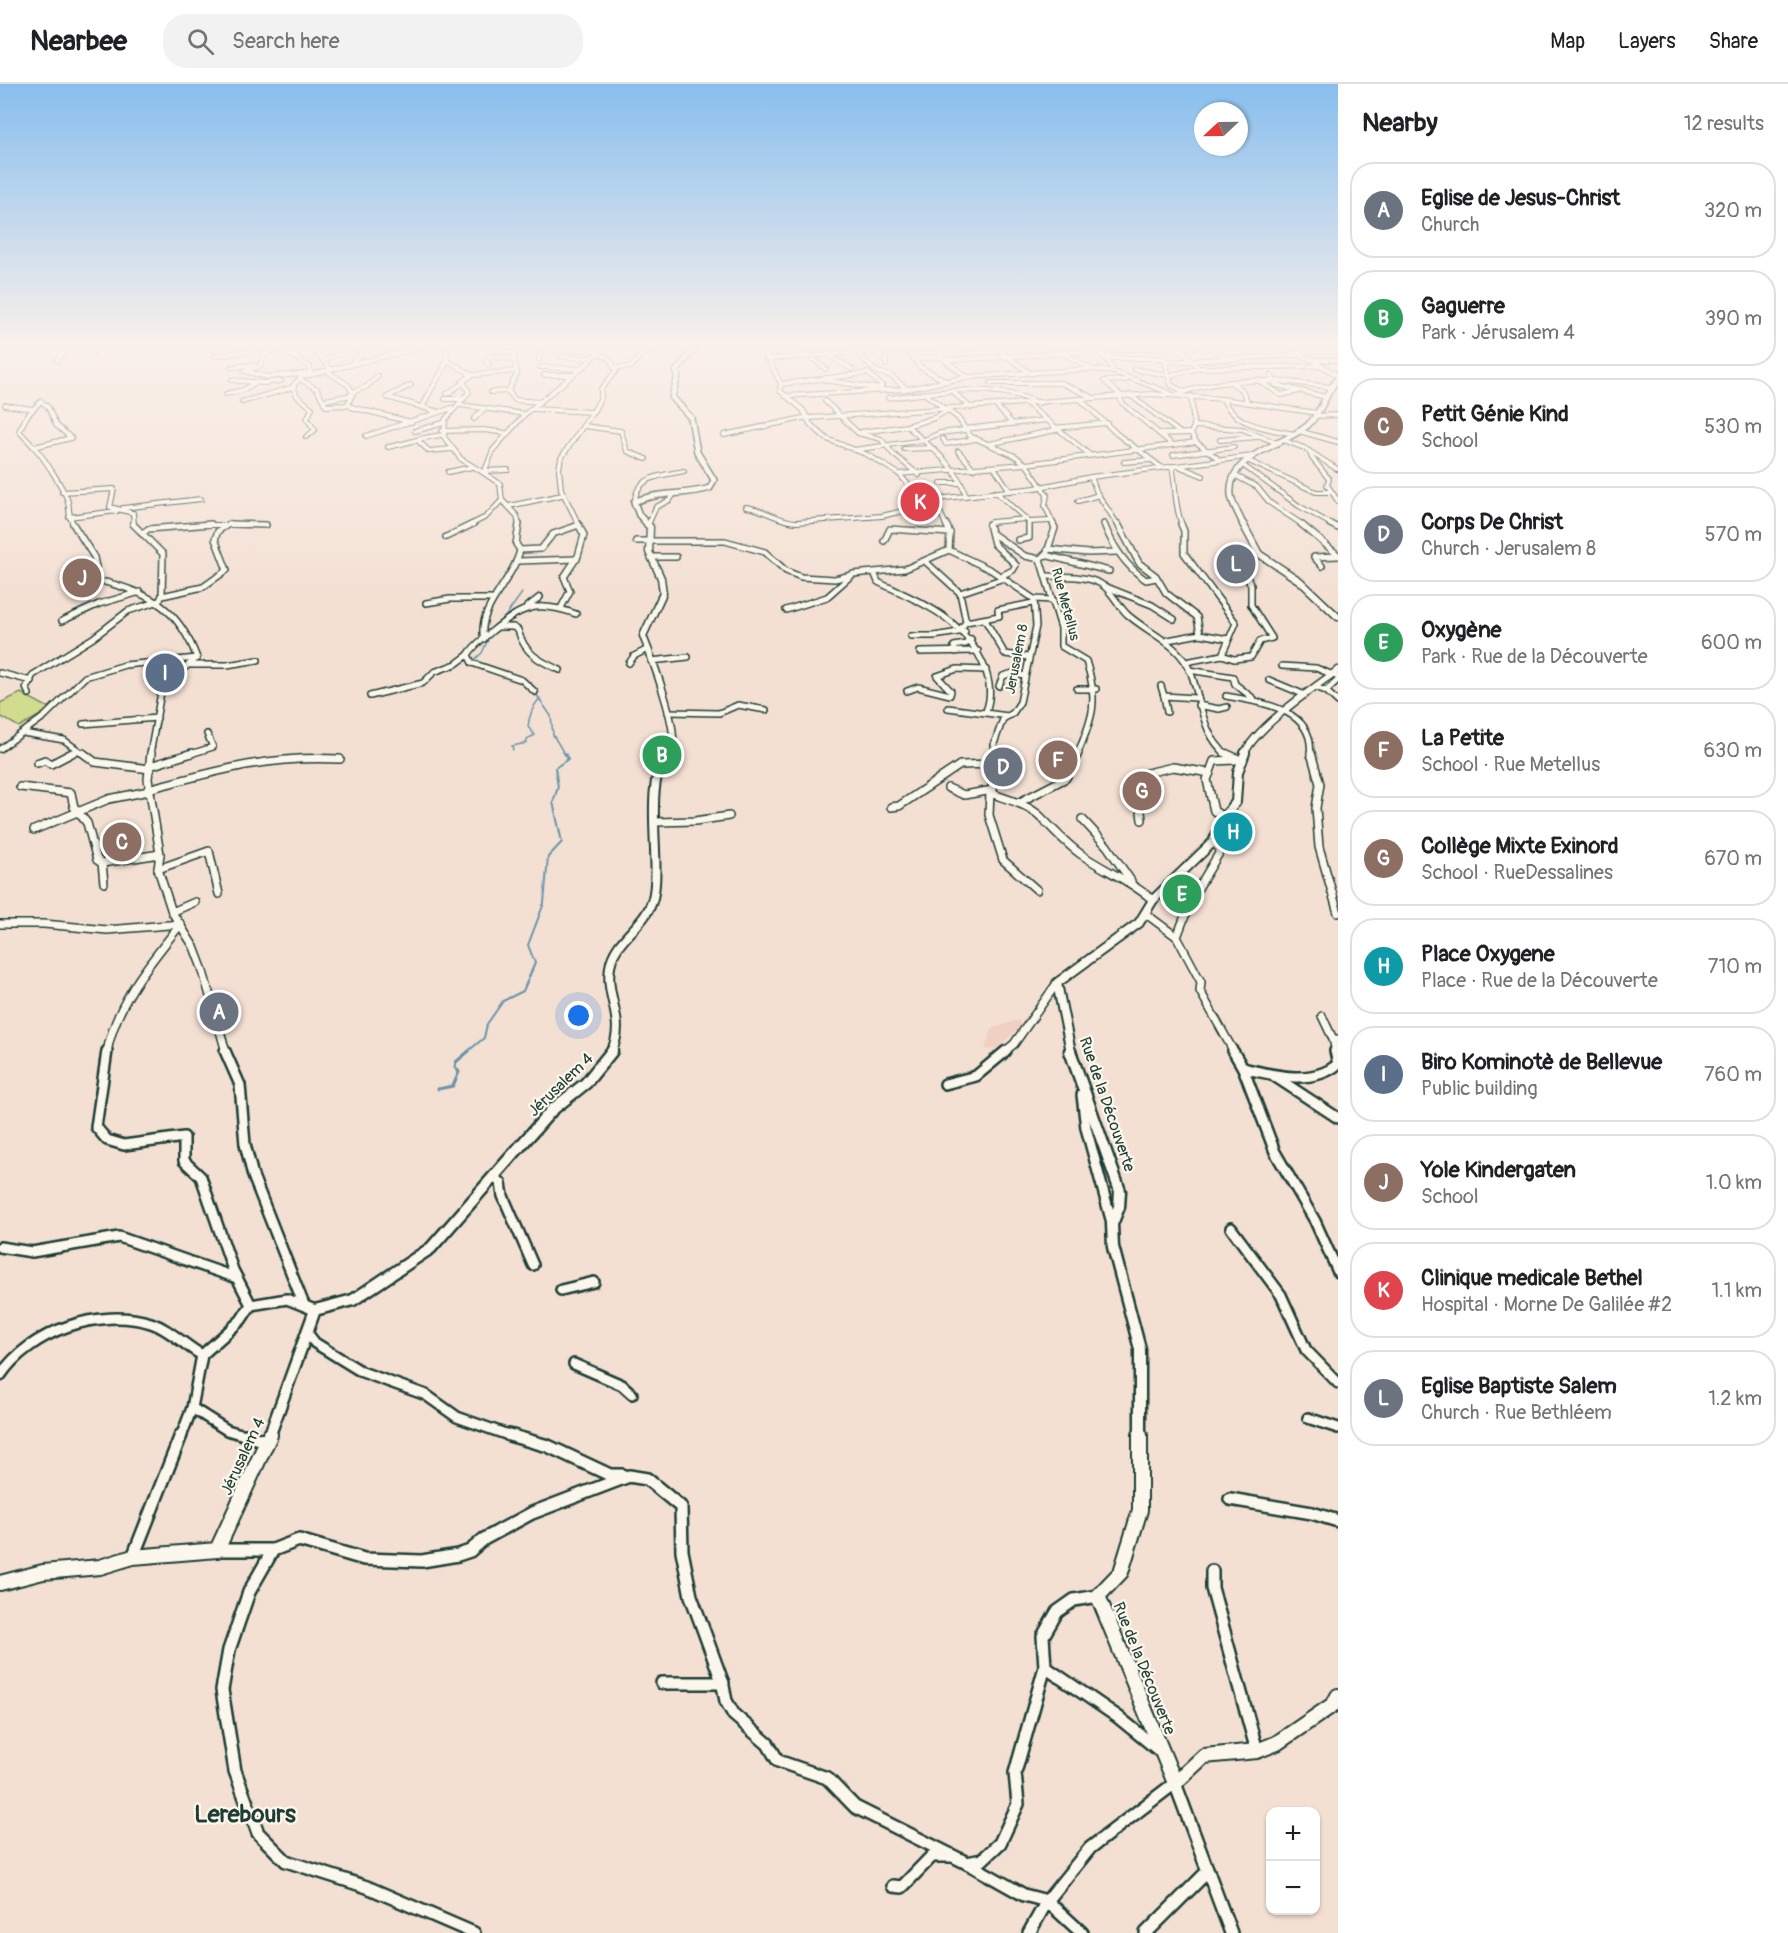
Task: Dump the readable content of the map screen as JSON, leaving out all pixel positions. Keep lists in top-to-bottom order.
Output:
{
  "streets": {
    "street": [
      "Rue Metellus",
      "Jerusalem 8",
      "Jérusalem 4",
      "Rue de la Découverte"
    ]
  },
  "districts": ["Lerebours"],
  "north": "left",
  "page": {
    "header": "Nearbee",
    "search": "Search here",
    "nav": ["Map", "Layers", "Share"],
    "heading": ["Nearby", "12 results"],
    "list": [
      {
        "mark": "A",
        "name": "Eglise de Jesus-Christ",
        "note": "Church",
        "value": "320 m"
      },
      {
        "mark": "B",
        "name": "Gaguerre",
        "note": "Park · Jérusalem 4",
        "value": "390 m"
      },
      {
        "mark": "C",
        "name": "Petit Génie Kind",
        "note": "School",
        "value": "530 m"
      },
      {
        "mark": "D",
        "name": "Corps De Christ",
        "note": "Church · Jerusalem 8",
        "value": "570 m"
      },
      {
        "mark": "E",
        "name": "Oxygène",
        "note": "Park · Rue de la Découverte",
        "value": "600 m"
      },
      {
        "mark": "F",
        "name": "La Petite",
        "note": "School · Rue Metellus",
        "value": "630 m"
      },
      {
        "mark": "G",
        "name": "Collège Mixte Exinord",
        "note": "School · RueDessalines",
        "value": "670 m"
      },
      {
        "mark": "H",
        "name": "Place Oxygene",
        "note": "Place · Rue de la Découverte",
        "value": "710 m"
      },
      {
        "mark": "I",
        "name": "Biro Kominotè de Bellevue",
        "note": "Public building",
        "value": "760 m"
      },
      {
        "mark": "J",
        "name": "Yole Kindergaten",
        "note": "School",
        "value": "1.0 km"
      },
      {
        "mark": "K",
        "name": "Clinique medicale Bethel",
        "note": "Hospital · Morne De Galilée #2",
        "value": "1.1 km"
      },
      {
        "mark": "L",
        "name": "Eglise Baptiste Salem",
        "note": "Church · Rue Bethléem",
        "value": "1.2 km"
      }
    ],
    "pins": [
      "K",
      "L",
      "J",
      "I",
      "B",
      "F",
      "D",
      "G",
      "H",
      "C",
      "E",
      "A"
    ],
    "map_buttons": ["+", "−"]
  }
}
